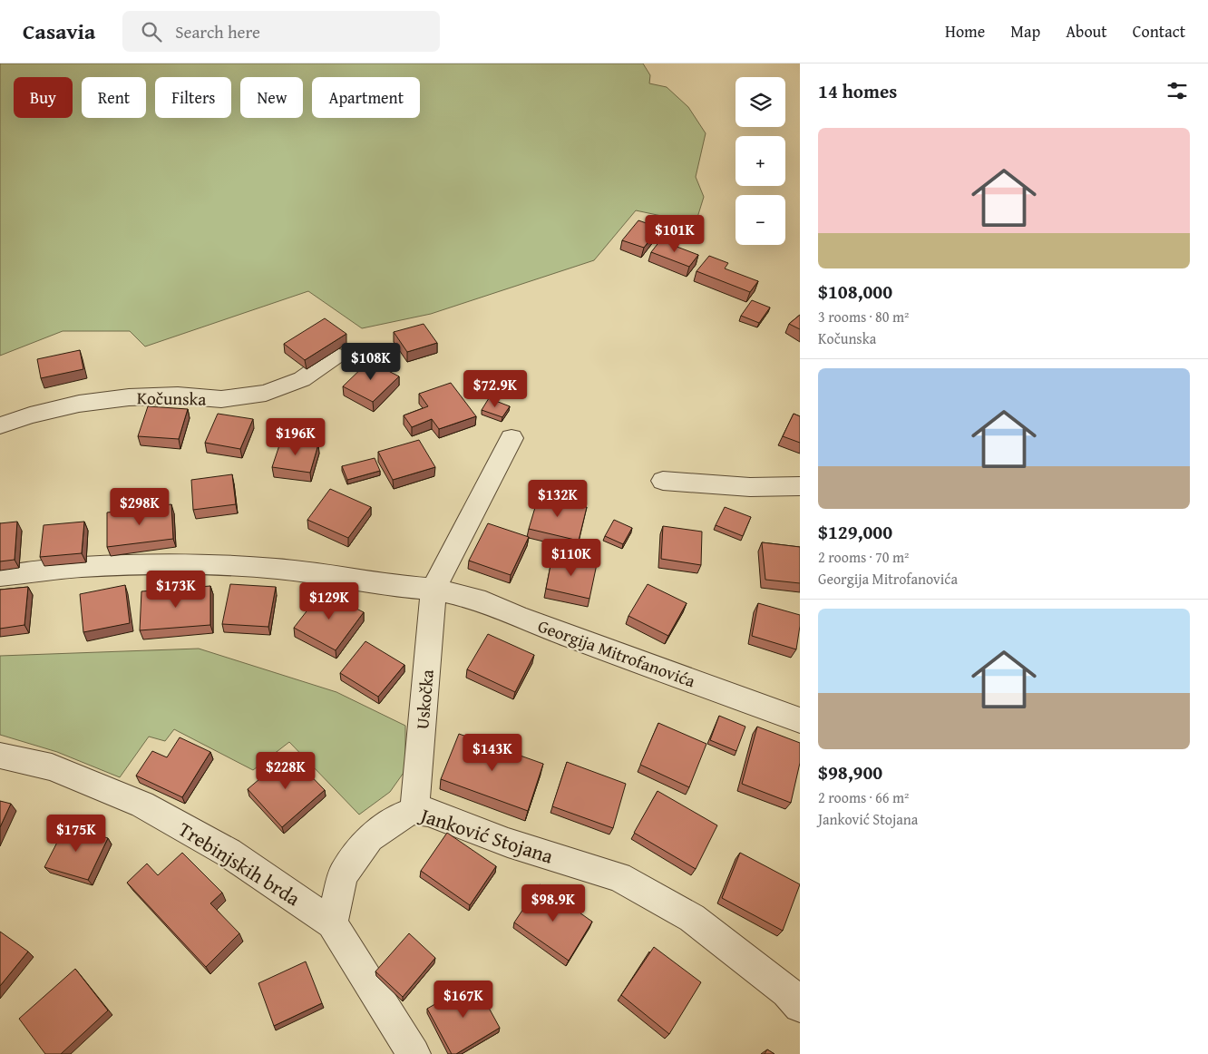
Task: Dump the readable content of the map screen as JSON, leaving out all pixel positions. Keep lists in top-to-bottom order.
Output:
{
  "streets": {
    "street": [
      "Kočunska",
      "Georgija Mitrofanovića",
      "Uskočka",
      "Janković Stojana",
      "Trebinjskih brda"
    ]
  },
  "crossings": [
    ["Georgija Mitrofanovića", "Uskočka"],
    ["Uskočka", "Janković Stojana"],
    ["Janković Stojana", "Trebinjskih brda"]
  ],
  "page": {
    "header": "Casavia",
    "search": "Search here",
    "nav": [
      "Home",
      "Map",
      "About",
      "Contact"
    ],
    "heading": "14 homes",
    "map_buttons": ["+", "−"],
    "chip": [
      "Buy",
      "Rent",
      "Filters",
      "New",
      "Apartment"
    ],
    "list": [
      {
        "name": "$108,000",
        "note": "3 rooms · 80 m² · Kočunska"
      },
      {
        "name": "$129,000",
        "note": "2 rooms · 70 m² · Georgija Mitrofanovića"
      },
      {
        "name": "$98,900",
        "note": "2 rooms · 66 m² · Janković Stojana"
      }
    ],
    "price": [
      "$101K",
      "$108K",
      "$72.9K",
      "$196K",
      "$132K",
      "$298K",
      "$110K",
      "$173K",
      "$129K",
      "$143K",
      "$228K",
      "$175K",
      "$98.9K",
      "$167K"
    ]
  }
}
